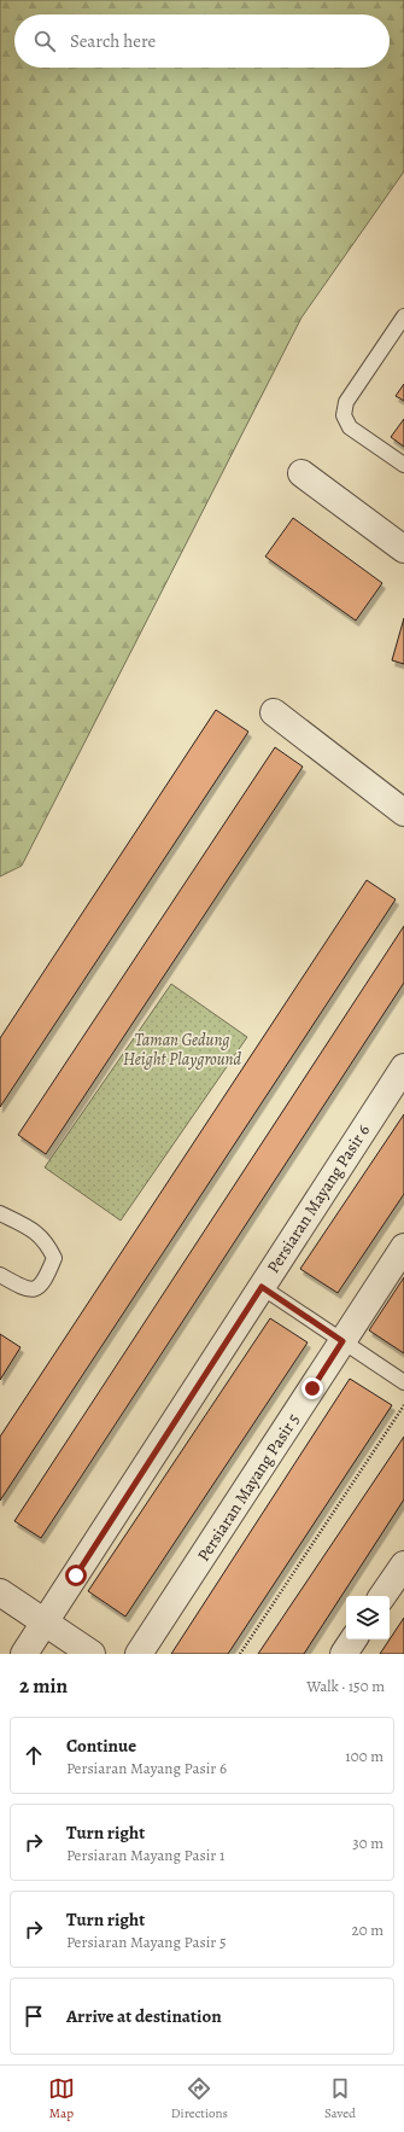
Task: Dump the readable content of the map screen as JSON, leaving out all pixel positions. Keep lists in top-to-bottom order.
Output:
{
  "streets": {
    "street": ["Persiaran Mayang Pasir 6", "Persiaran Mayang Pasir 5"]
  },
  "parks": ["Taman Gedung Height Playground"],
  "page": {
    "search": "Search here",
    "heading": ["2 min", "Walk · 150 m"],
    "list": [
      ["Continue", "Persiaran Mayang Pasir 6", "100 m"],
      ["Turn right", "Persiaran Mayang Pasir 1", "30 m"],
      ["Turn right", "Persiaran Mayang Pasir 5", "20 m"],
      "Arrive at destination"
    ],
    "nav": ["Map", "Directions", "Saved"]
  }
}
